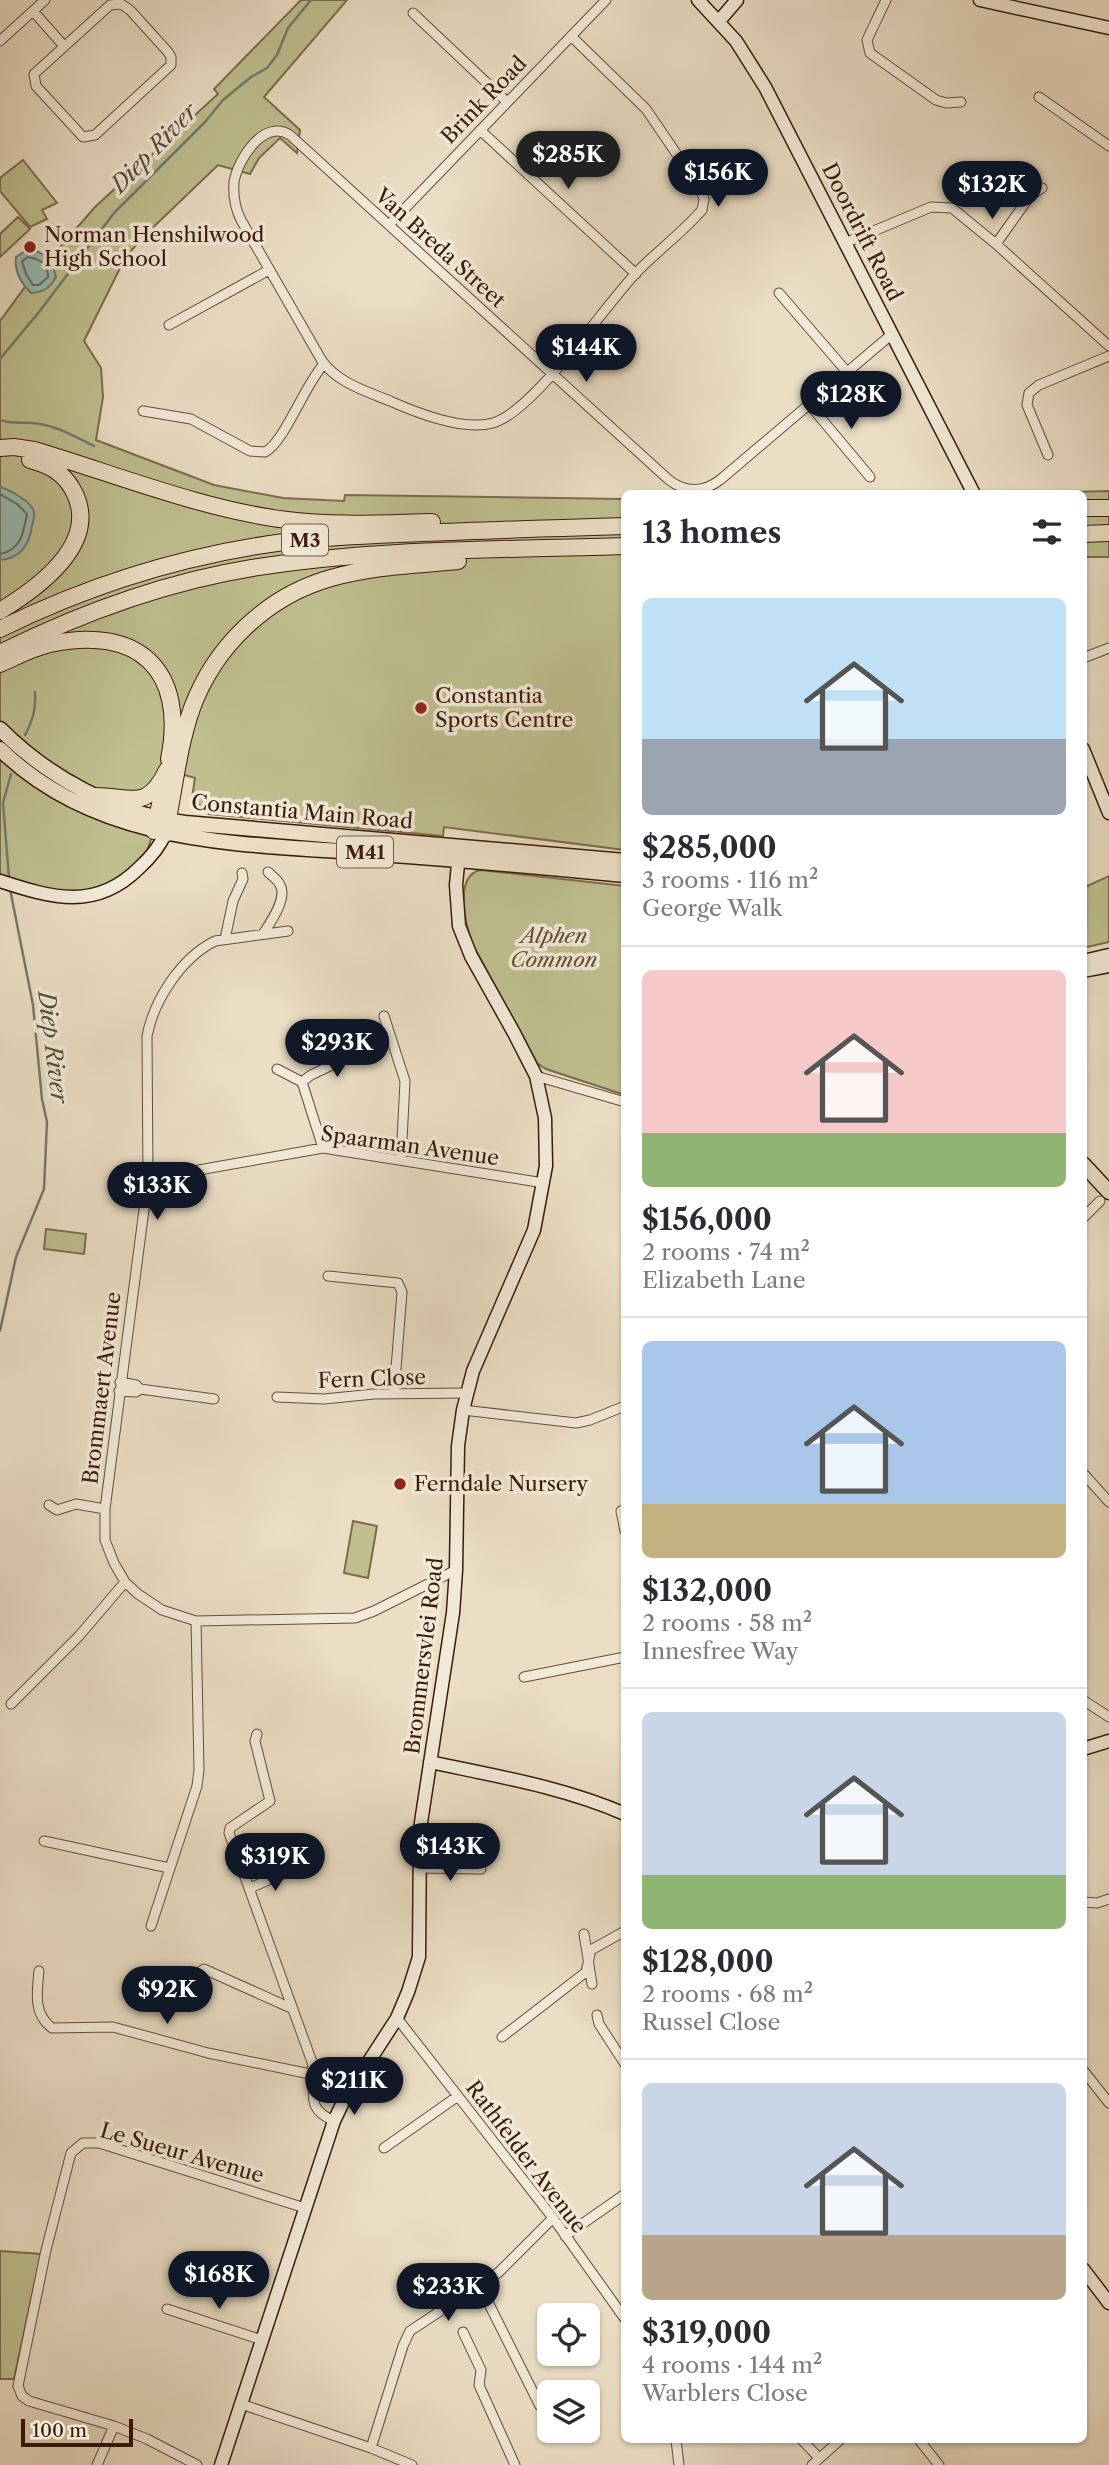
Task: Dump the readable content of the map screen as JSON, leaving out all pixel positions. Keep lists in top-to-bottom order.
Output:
{
  "streets": {
    "highway": ["M3"],
    "main road": ["Constantia Main Road", "M41"],
    "street": [
      "Brink Road",
      "Doordrift Road",
      "Van Breda Street",
      "Spaarman Avenue",
      "Fern Close",
      "Brommaert Avenue",
      "Brommersvlei Road",
      "Le Sueur Avenue",
      "Rathfelder Avenue"
    ]
  },
  "crossings": [
    ["Brink Road", "Van Breda Street"],
    ["Doordrift Road", "Van Breda Street"],
    ["Constantia Main Road", "Brommersvlei Road"],
    ["Spaarman Avenue", "Brommaert Avenue"],
    ["Spaarman Avenue", "Brommersvlei Road"],
    ["Fern Close", "Brommersvlei Road"],
    ["Brommaert Avenue", "Brommersvlei Road"],
    ["Brommersvlei Road", "Le Sueur Avenue"],
    ["Brommersvlei Road", "Rathfelder Avenue"]
  ],
  "water": ["Diep River"],
  "parks": ["Alphen Common"],
  "places": ["Norman Henshilwood High School", "Constantia Sports Centre", "Ferndale Nursery"],
  "scale_bar": "100 m",
  "page": {
    "price": [
      "$285K",
      "$156K",
      "$132K",
      "$144K",
      "$128K",
      "$293K",
      "$133K",
      "$143K",
      "$319K",
      "$92K",
      "$211K",
      "$168K",
      "$233K"
    ],
    "heading": "13 homes",
    "list": [
      {
        "name": "$285,000",
        "note": "3 rooms · 116 m² · George Walk"
      },
      {
        "name": "$156,000",
        "note": "2 rooms · 74 m² · Elizabeth Lane"
      },
      {
        "name": "$132,000",
        "note": "2 rooms · 58 m² · Innesfree Way"
      },
      {
        "name": "$128,000",
        "note": "2 rooms · 68 m² · Russel Close"
      },
      {
        "name": "$319,000",
        "note": "4 rooms · 144 m² · Warblers Close"
      }
    ],
    "scale": "100 m"
  }
}
